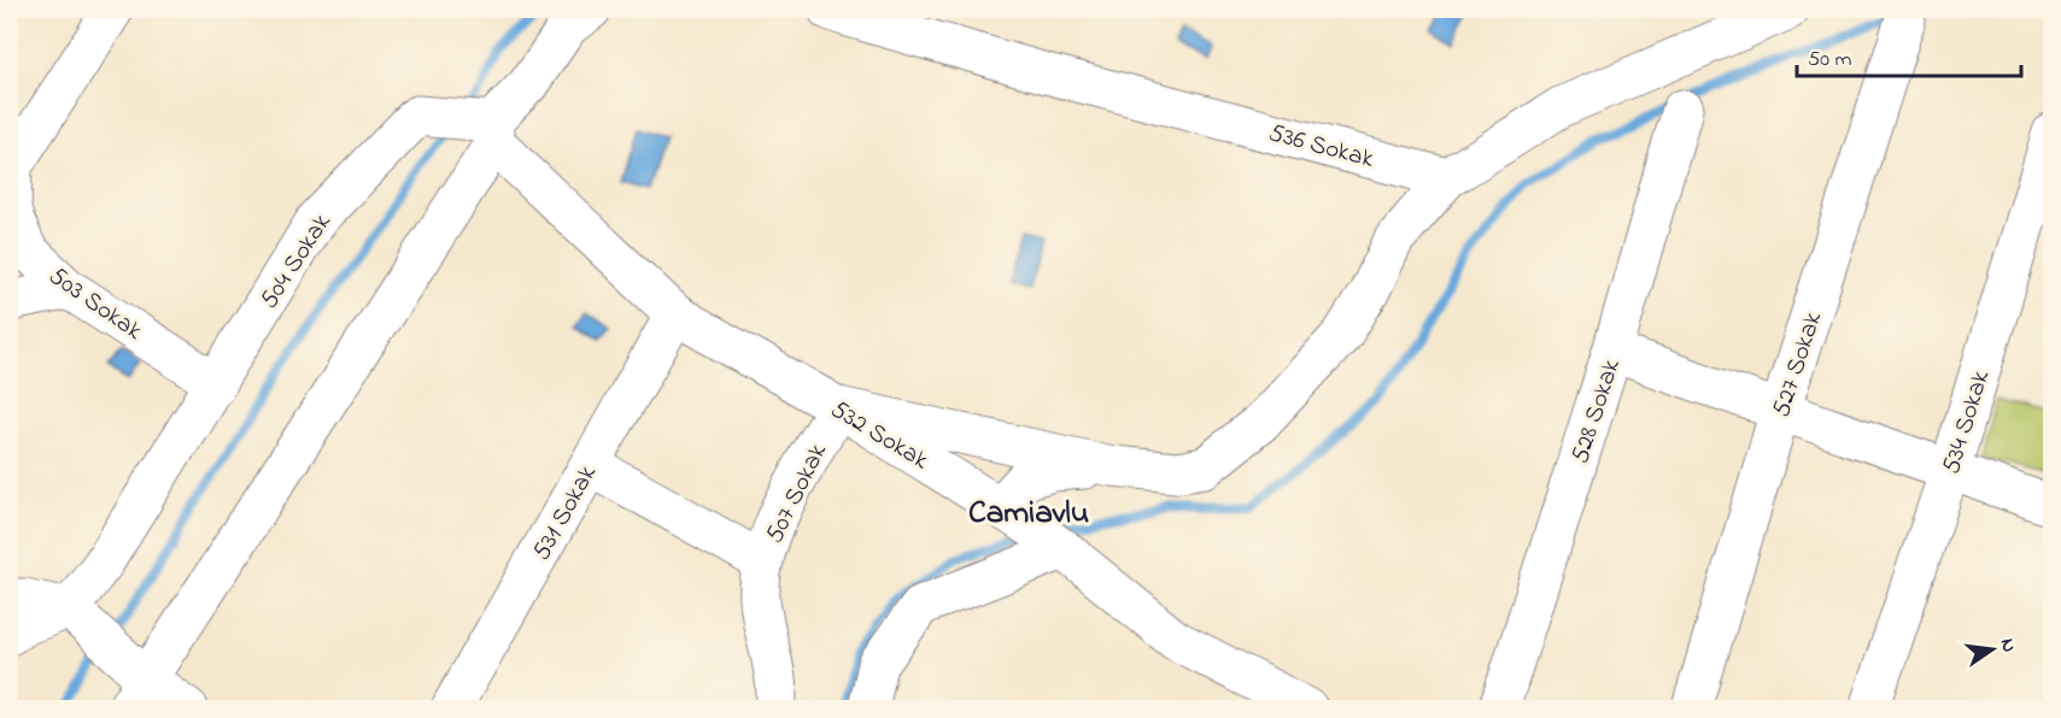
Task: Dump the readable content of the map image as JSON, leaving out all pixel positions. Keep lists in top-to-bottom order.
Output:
{
  "streets": {
    "street": [
      "536 Sokak",
      "504 Sokak",
      "503 Sokak",
      "527 Sokak",
      "528 Sokak",
      "534 Sokak",
      "532 Sokak",
      "507 Sokak",
      "531 Sokak"
    ]
  },
  "crossings": [
    ["504 Sokak", "503 Sokak"],
    ["504 Sokak", "532 Sokak"],
    ["532 Sokak", "507 Sokak"],
    ["532 Sokak", "531 Sokak"]
  ],
  "districts": ["Camiavlu"],
  "scale_bar": "50 m",
  "north": "right"
}
